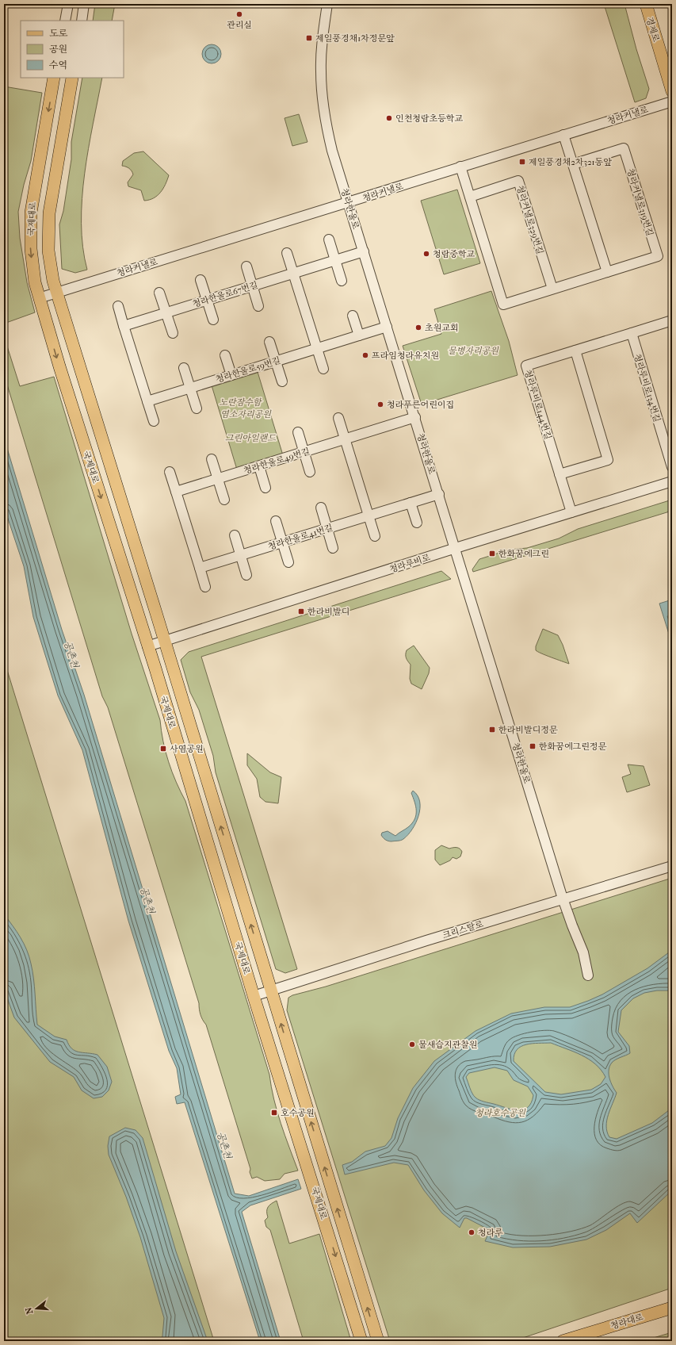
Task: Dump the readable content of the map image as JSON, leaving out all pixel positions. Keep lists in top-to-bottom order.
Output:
{
  "streets": {
    "main road": ["경제로", "국제대로", "청라대로"],
    "street": [
      "청라커낼로",
      "청라커낼로319번길",
      "청라한울로",
      "청라커낼로329번길",
      "청라한울로67번길",
      "청라한울로59번길",
      "청라루비로134번길",
      "청라루비로144번길",
      "청라한울로49번길",
      "청라한울로41번길",
      "청라루비로",
      "크리스탈로"
    ]
  },
  "crossings": [
    ["청라커낼로", "청라한울로"],
    ["청라커낼로", "국제대로"],
    ["청라커낼로319번길", "청라커낼로329번길"],
    ["청라한울로", "청라한울로67번길"],
    ["청라한울로", "청라한울로59번길"],
    ["청라한울로", "청라한울로49번길"],
    ["청라한울로", "청라한울로41번길"],
    ["청라한울로", "청라루비로"],
    ["청라한울로", "크리스탈로"],
    ["국제대로", "청라루비로"],
    ["국제대로", "크리스탈로"],
    ["청라루비로134번길", "청라루비로144번길"],
    ["청라루비로144번길", "청라루비로"]
  ],
  "water": ["공촌천"],
  "parks": [
    "물병자리공원",
    "노란잠수함",
    "염소자리공원",
    "그린아일랜드",
    "청라호수공원"
  ],
  "places": {
    "other": [
      "관리실",
      "인천청람초등학교",
      "청람중학교",
      "초원교회",
      "프라임청라유치원",
      "청라푸른어린이집",
      "물새습지관찰원",
      "청라루"
    ],
    "transit": [
      "제일풍경채1차정문앞",
      "제일풍경채2차321동앞",
      "한화꿈에그린",
      "한라비발디",
      "한라비발디정문",
      "한화꿈에그린정문",
      "사염공원",
      "호수공원"
    ]
  },
  "legend": ["도로", "공원", "수역"],
  "north": "left"
}
